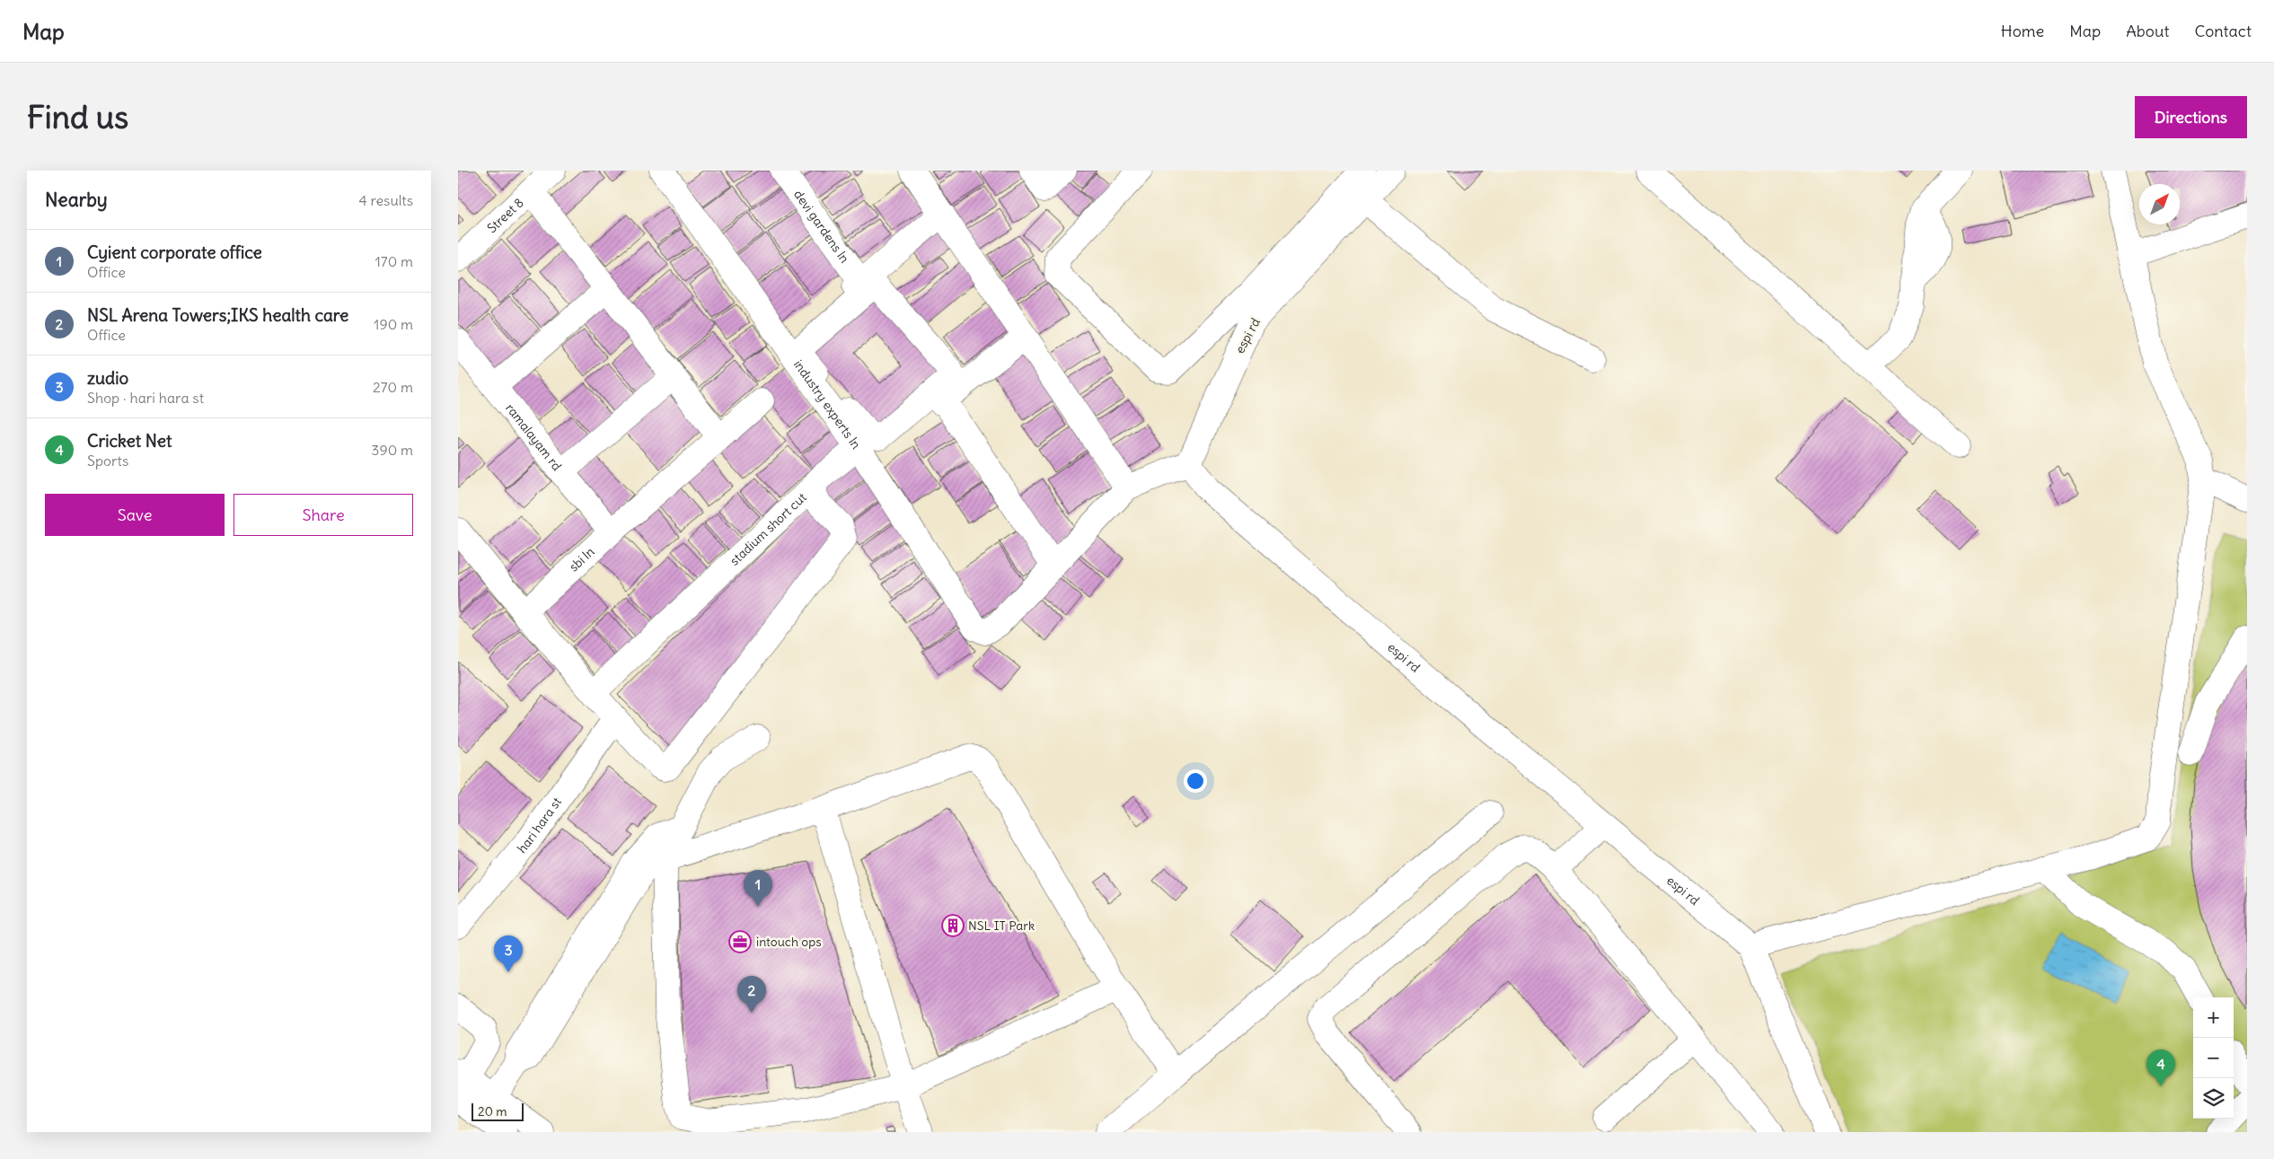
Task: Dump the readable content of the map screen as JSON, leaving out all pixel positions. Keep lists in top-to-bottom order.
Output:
{
  "streets": {
    "main road": [
      "Street 8",
      "devi gardens ln",
      "espi rd",
      "industry experts ln",
      "ramalayam rd",
      "stadium short cut",
      "sbi ln",
      "hari hara st"
    ]
  },
  "crossings": [
    ["devi gardens ln", "industry experts ln"],
    ["ramalayam rd", "sbi ln"],
    ["stadium short cut", "hari hara st"]
  ],
  "places": {
    "building": ["NSL IT Park"],
    "office": ["intouch ops"]
  },
  "scale_bar": "20 m",
  "north": "top right",
  "page": {
    "header": "Map",
    "nav": [
      "Home",
      "Map",
      "About",
      "Contact"
    ],
    "buttons": [
      "Directions",
      ["Save", "Share"]
    ],
    "title": "Find us",
    "heading": ["Nearby", "4 results"],
    "list": [
      {
        "mark": "1",
        "name": "Cyient corporate office",
        "note": "Office",
        "value": "170 m"
      },
      {
        "mark": "2",
        "name": "NSL Arena Towers;IKS health care",
        "note": "Office",
        "value": "190 m"
      },
      {
        "mark": "3",
        "name": "zudio",
        "note": "Shop · hari hara st",
        "value": "270 m"
      },
      {
        "mark": "4",
        "name": "Cricket Net",
        "note": "Sports",
        "value": "390 m"
      }
    ],
    "pins": [
      "1",
      "3",
      "2",
      "4"
    ],
    "map_buttons": ["+", "−"],
    "scale": "20 m"
  }
}
